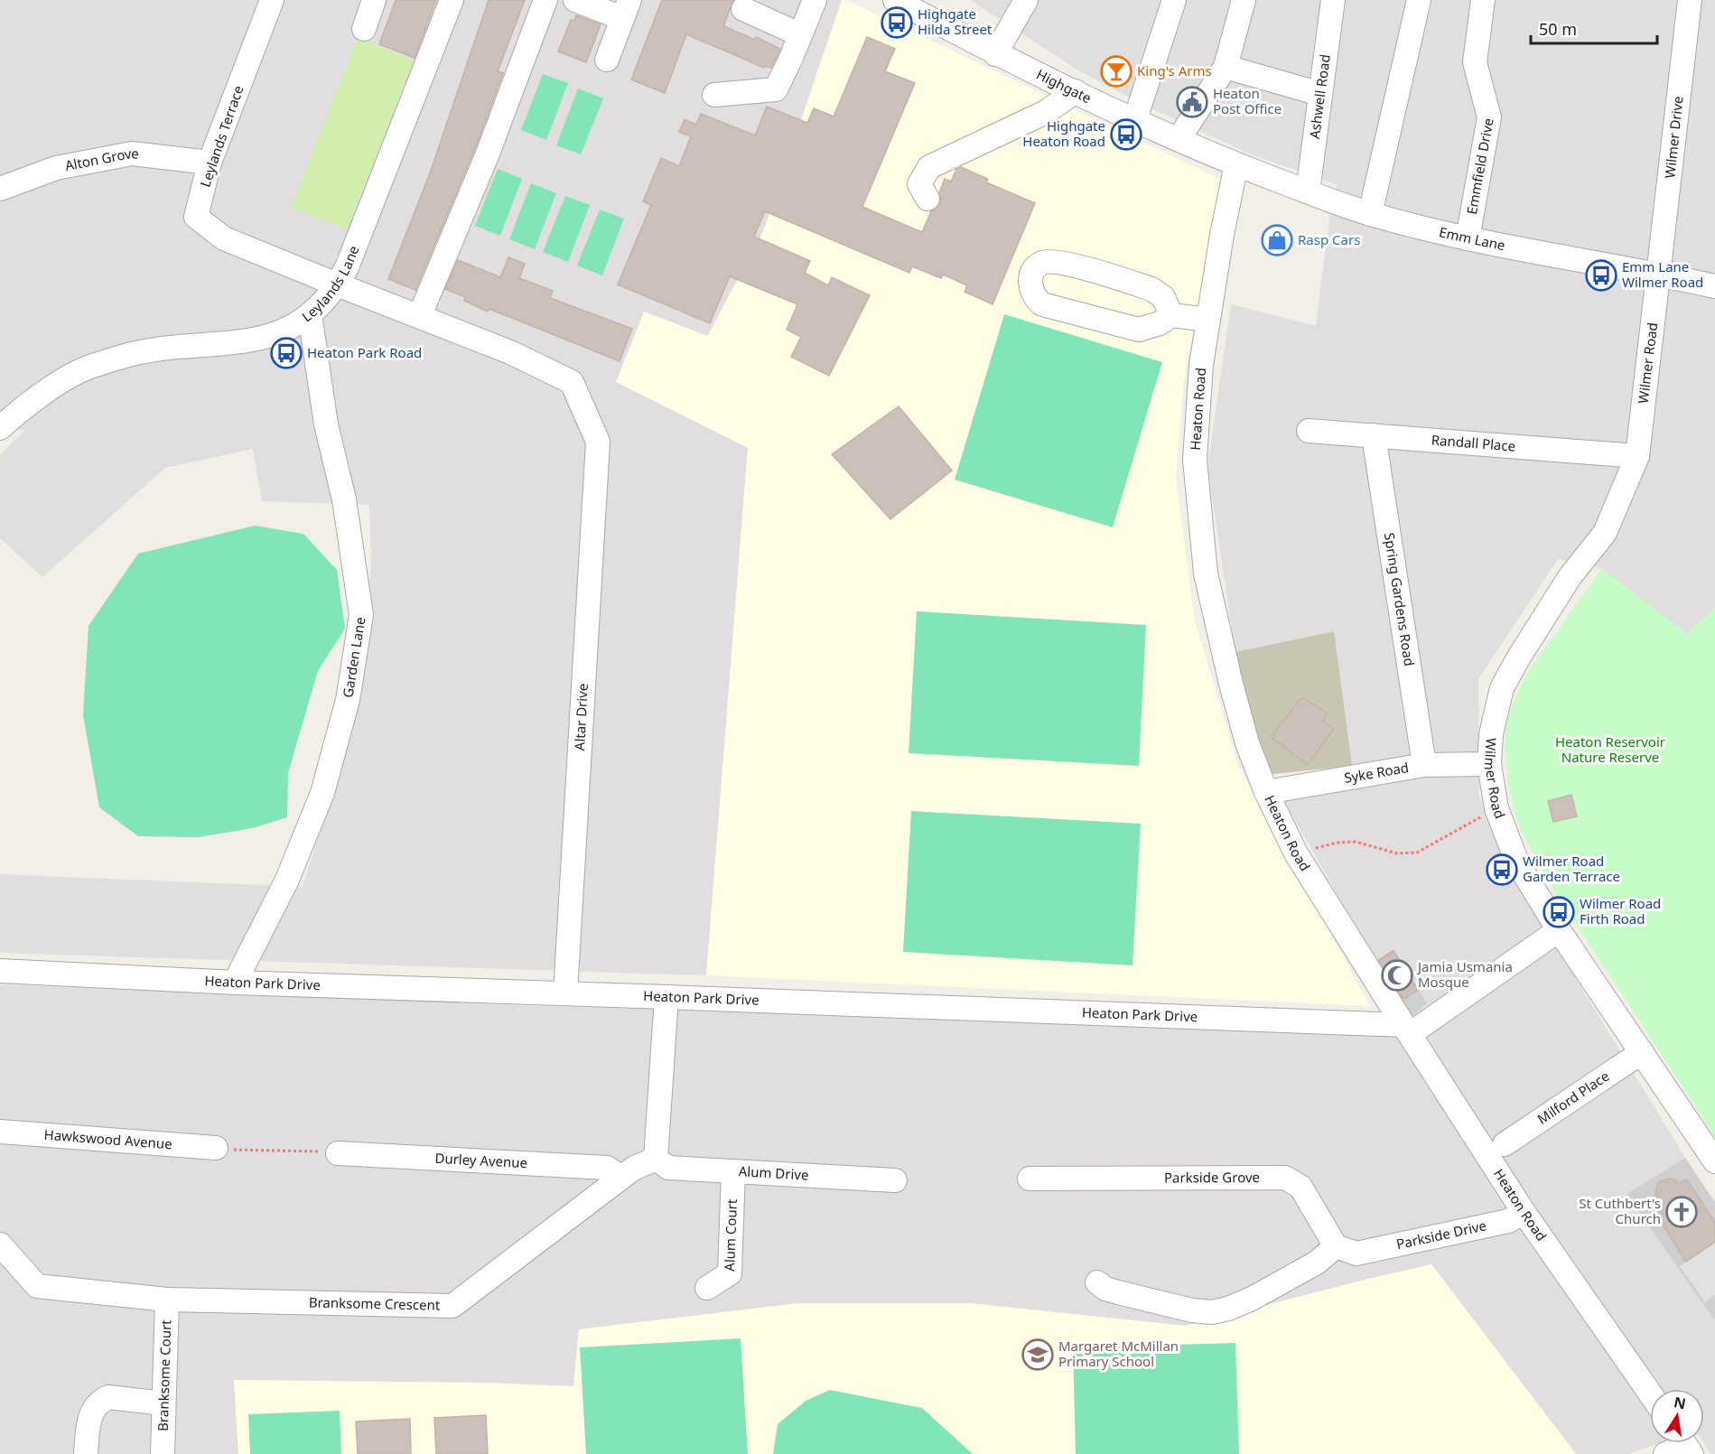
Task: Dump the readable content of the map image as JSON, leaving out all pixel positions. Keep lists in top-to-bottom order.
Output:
{
  "streets": {
    "street": [
      "Highgate",
      "Ashwell Road",
      "Leylands Terrace",
      "Wilmer Drive",
      "Alton Grove",
      "Emmfield Drive",
      "Emm Lane",
      "Leylands Lane",
      "Wilmer Road",
      "Heaton Road",
      "Randall Place",
      "Spring Gardens Road",
      "Garden Lane",
      "Altar Drive",
      "Syke Road",
      "Heaton Park Drive",
      "Milford Place",
      "Hawkswood Avenue",
      "Durley Avenue",
      "Alum Drive",
      "Parkside Grove",
      "Alum Court",
      "Parkside Drive",
      "Branksome Crescent",
      "Branksome Court"
    ]
  },
  "crossings": [
    ["Highgate", "Emm Lane"],
    ["Highgate", "Heaton Road"],
    ["Ashwell Road", "Emm Lane"],
    ["Leylands Terrace", "Alton Grove"],
    ["Leylands Terrace", "Leylands Lane"],
    ["Wilmer Drive", "Emm Lane"],
    ["Wilmer Drive", "Wilmer Road"],
    ["Emmfield Drive", "Emm Lane"],
    ["Emm Lane", "Wilmer Road"],
    ["Emm Lane", "Heaton Road"],
    ["Leylands Lane", "Garden Lane"],
    ["Wilmer Road", "Randall Place"],
    ["Wilmer Road", "Syke Road"],
    ["Wilmer Road", "Milford Place"],
    ["Heaton Road", "Syke Road"],
    ["Heaton Road", "Heaton Park Drive"],
    ["Heaton Road", "Parkside Drive"],
    ["Randall Place", "Spring Gardens Road"],
    ["Spring Gardens Road", "Syke Road"],
    ["Garden Lane", "Heaton Park Drive"],
    ["Altar Drive", "Heaton Park Drive"],
    ["Durley Avenue", "Branksome Crescent"],
    ["Alum Drive", "Alum Court"],
    ["Alum Drive", "Branksome Crescent"],
    ["Parkside Grove", "Parkside Drive"],
    ["Branksome Crescent", "Branksome Court"]
  ],
  "parks": ["Heaton Reservoir Nature Reserve"],
  "places": {
    "bus stop": [
      "Highgate Hilda Street",
      "Highgate Heaton Road",
      "Emm Lane Wilmer Road",
      "Heaton Park Road",
      "Wilmer Road Garden Terrace",
      "Wilmer Road Firth Road"
    ],
    "bar": ["King's Arms"],
    "public building": ["Heaton Post Office"],
    "shop": ["Rasp Cars"],
    "mosque": ["Jamia Usmania Mosque"],
    "church": ["St Cuthbert's Church"],
    "school or university": ["Margaret McMillan Primary School"]
  },
  "scale_bar": "50 m",
  "north": "top"
}
